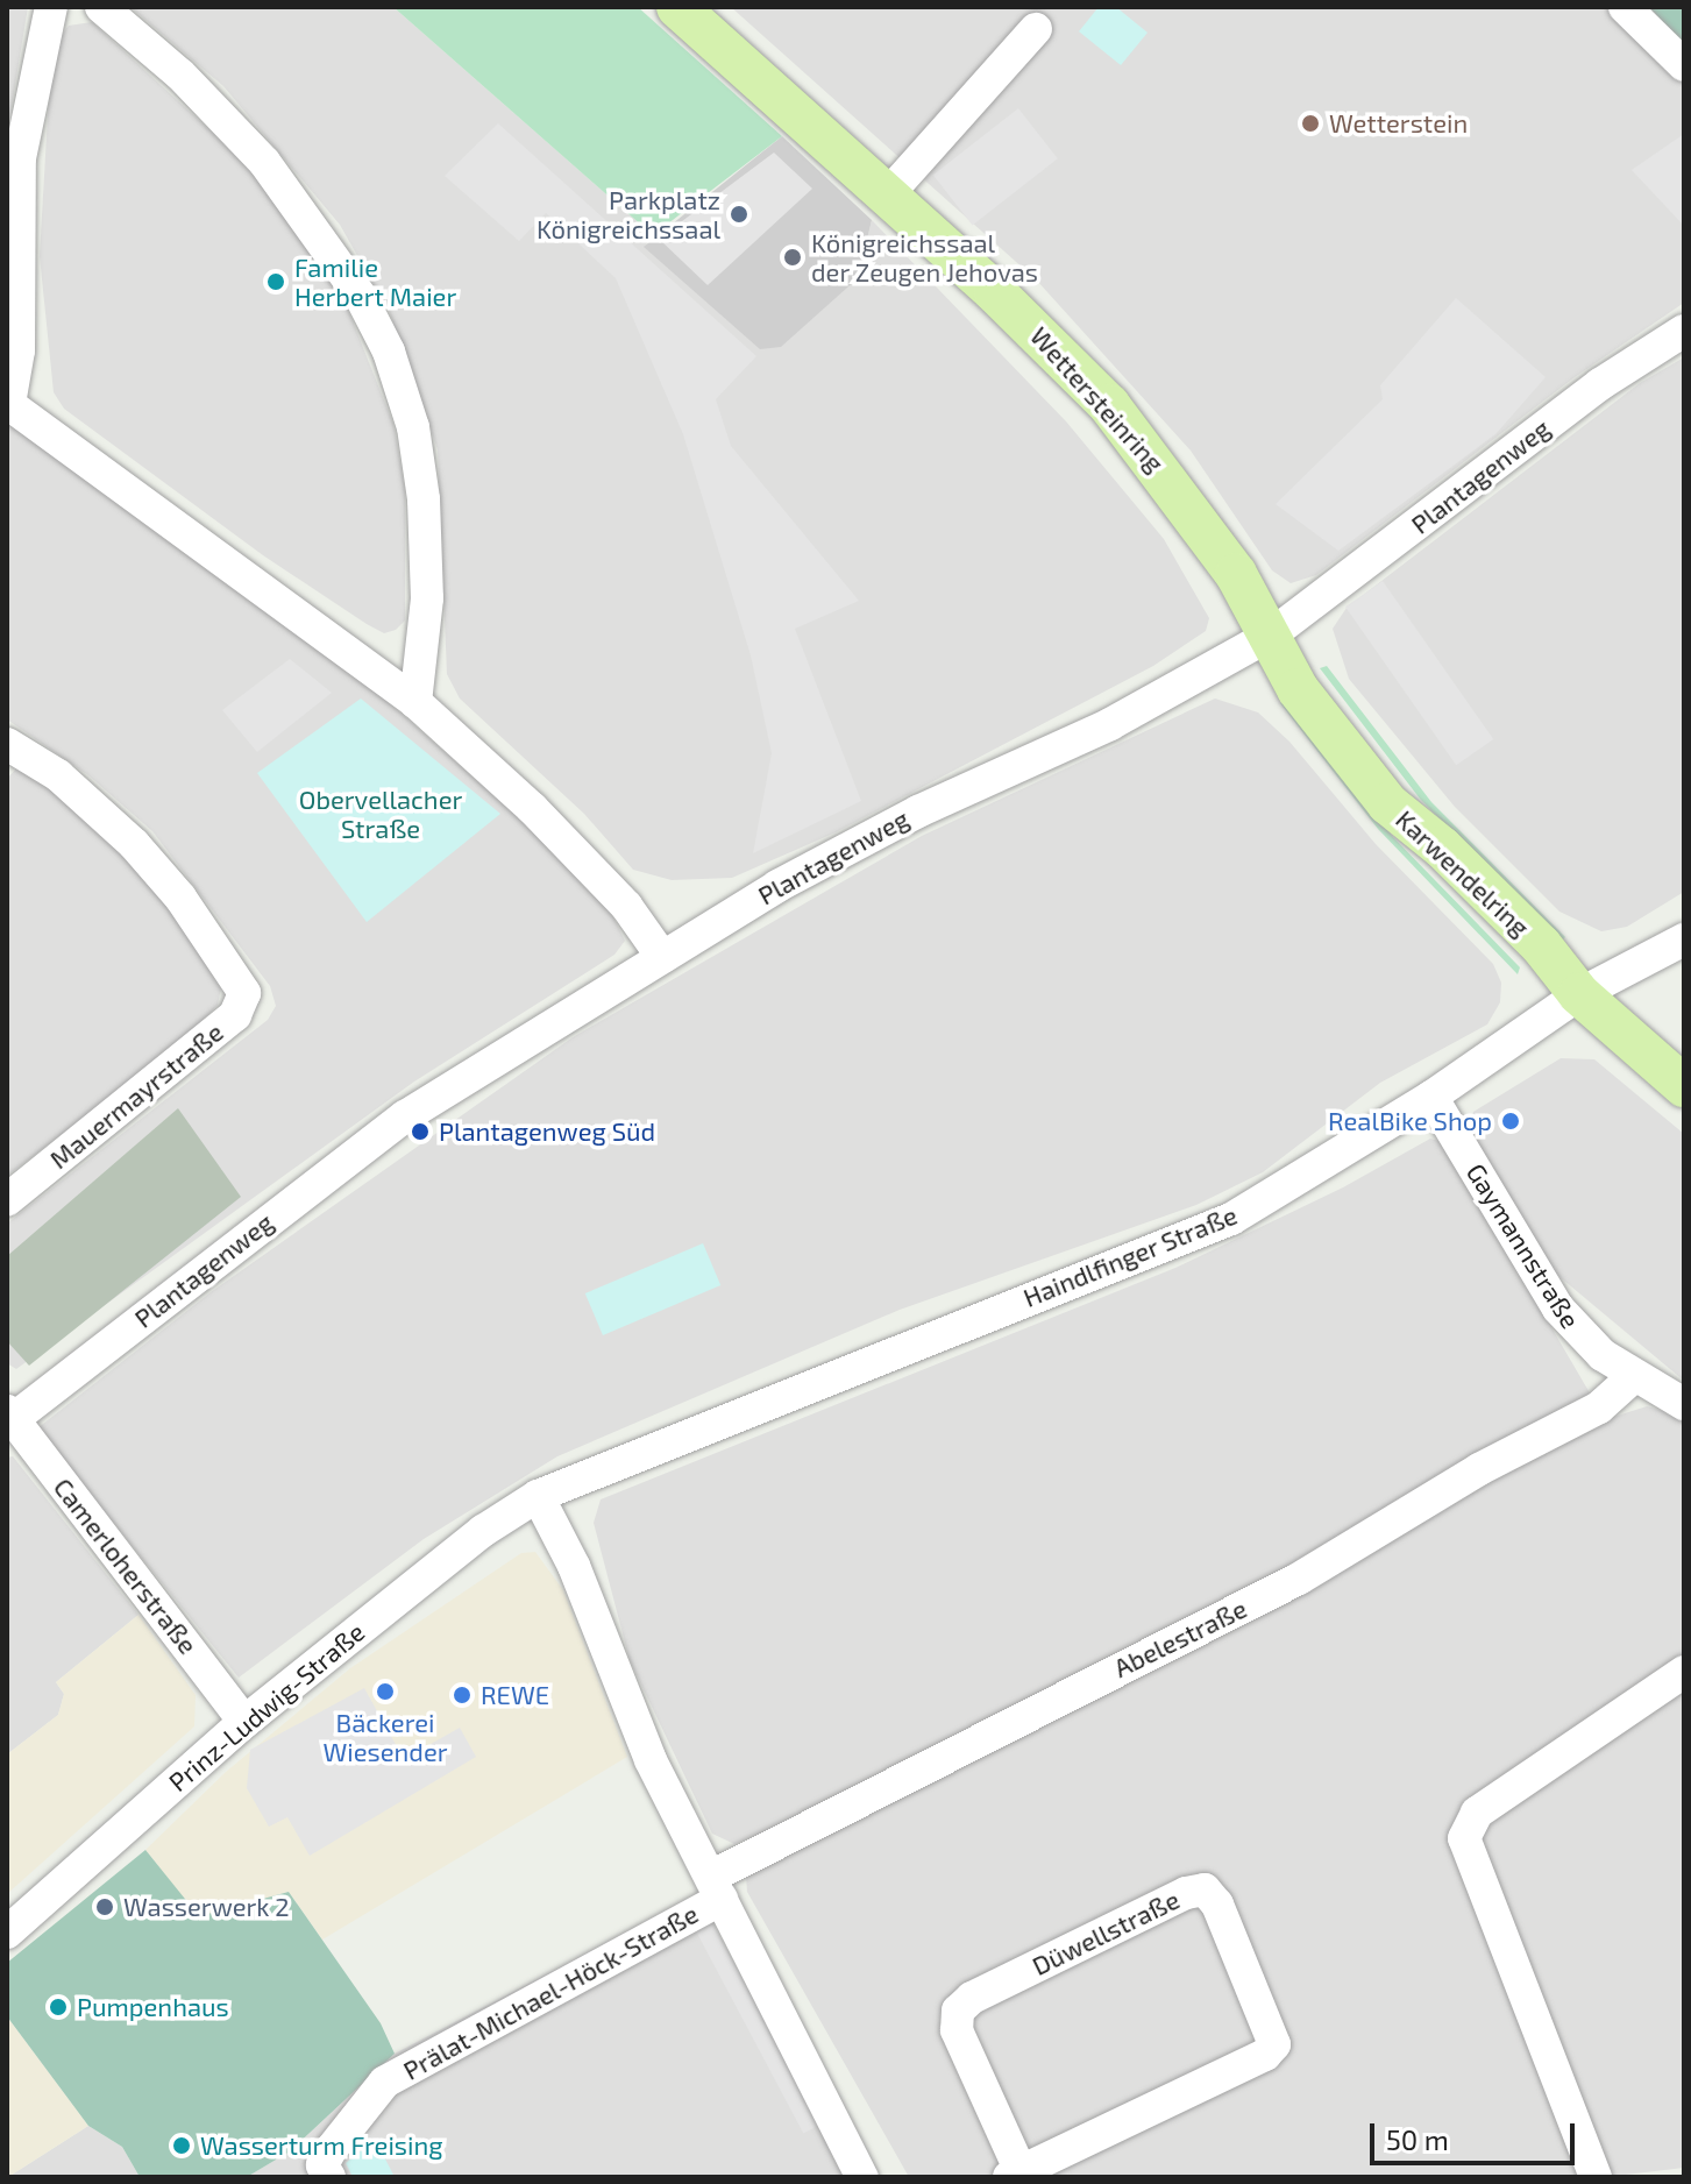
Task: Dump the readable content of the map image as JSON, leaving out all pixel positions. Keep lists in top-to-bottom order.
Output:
{
  "streets": {
    "main road": ["Wettersteinring", "Karwendelring"],
    "street": [
      "Plantagenweg",
      "Mauermayrstraße",
      "Gaymannstraße",
      "Haindlfinger Straße",
      "Camerloherstraße",
      "Abelestraße",
      "Prinz-Ludwig-Straße",
      "Düwellstraße",
      "Prälat-Michael-Höck-Straße"
    ]
  },
  "crossings": [
    ["Wettersteinring", "Plantagenweg"],
    ["Wettersteinring", "Karwendelring"],
    ["Plantagenweg", "Karwendelring"],
    ["Plantagenweg", "Camerloherstraße"],
    ["Karwendelring", "Haindlfinger Straße"],
    ["Gaymannstraße", "Haindlfinger Straße"],
    ["Gaymannstraße", "Abelestraße"],
    ["Haindlfinger Straße", "Prinz-Ludwig-Straße"],
    ["Camerloherstraße", "Prinz-Ludwig-Straße"],
    ["Abelestraße", "Prälat-Michael-Höck-Straße"]
  ],
  "parks": ["Obervellacher Straße"],
  "places": [
    "Wetterstein",
    "Parkplatz Königreichssaal",
    "Königreichssaal der Zeugen Jehovas",
    "Familie Herbert Maier",
    "RealBike Shop",
    "Plantagenweg Süd",
    "Bäckerei Wiesender",
    "REWE",
    "Wasserwerk 2",
    "Pumpenhaus",
    "Wasserturm Freising"
  ],
  "scale_bar": "50 m"
}
